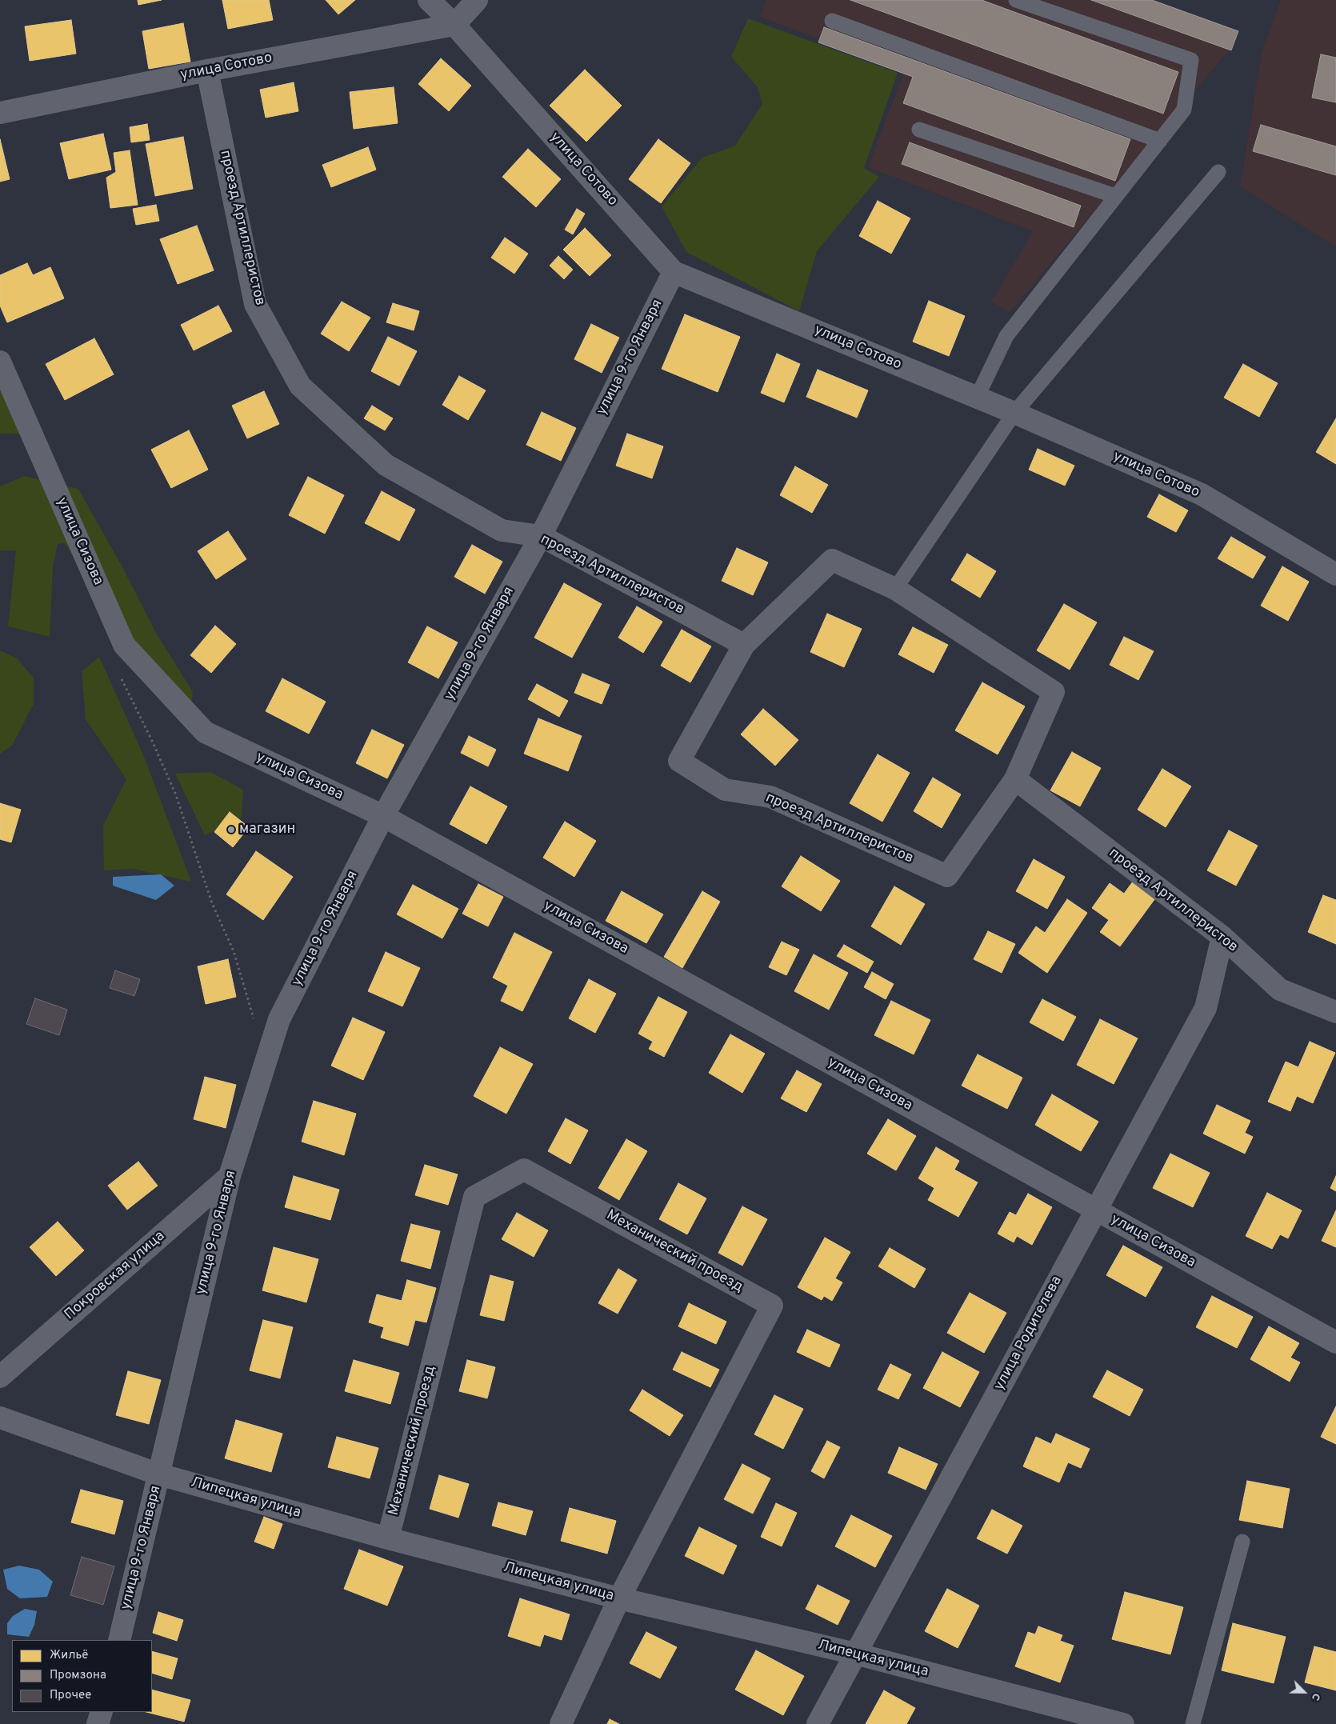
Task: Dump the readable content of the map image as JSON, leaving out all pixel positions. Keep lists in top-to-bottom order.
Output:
{
  "streets": {
    "street": [
      "улица Сотово",
      "проезд Артиллеристов",
      "улица 9-го Января",
      "улица Сизова",
      "Механический проезд",
      "Покровская улица",
      "улица Родителева",
      "Липецкая улица"
    ]
  },
  "crossings": [
    ["улица Сотово", "проезд Артиллеристов"],
    ["улица Сотово", "улица 9-го Января"],
    ["проезд Артиллеристов", "улица 9-го Января"],
    ["проезд Артиллеристов", "улица Родителева"],
    ["улица 9-го Января", "улица Сизова"],
    ["улица 9-го Января", "Покровская улица"],
    ["улица 9-го Января", "Липецкая улица"],
    ["улица Сизова", "улица Родителева"],
    ["Механический проезд", "Липецкая улица"],
    ["улица Родителева", "Липецкая улица"]
  ],
  "places": ["магазин"],
  "legend": ["Жильё", "Промзона", "Прочее"],
  "north": "bottom right"
}
